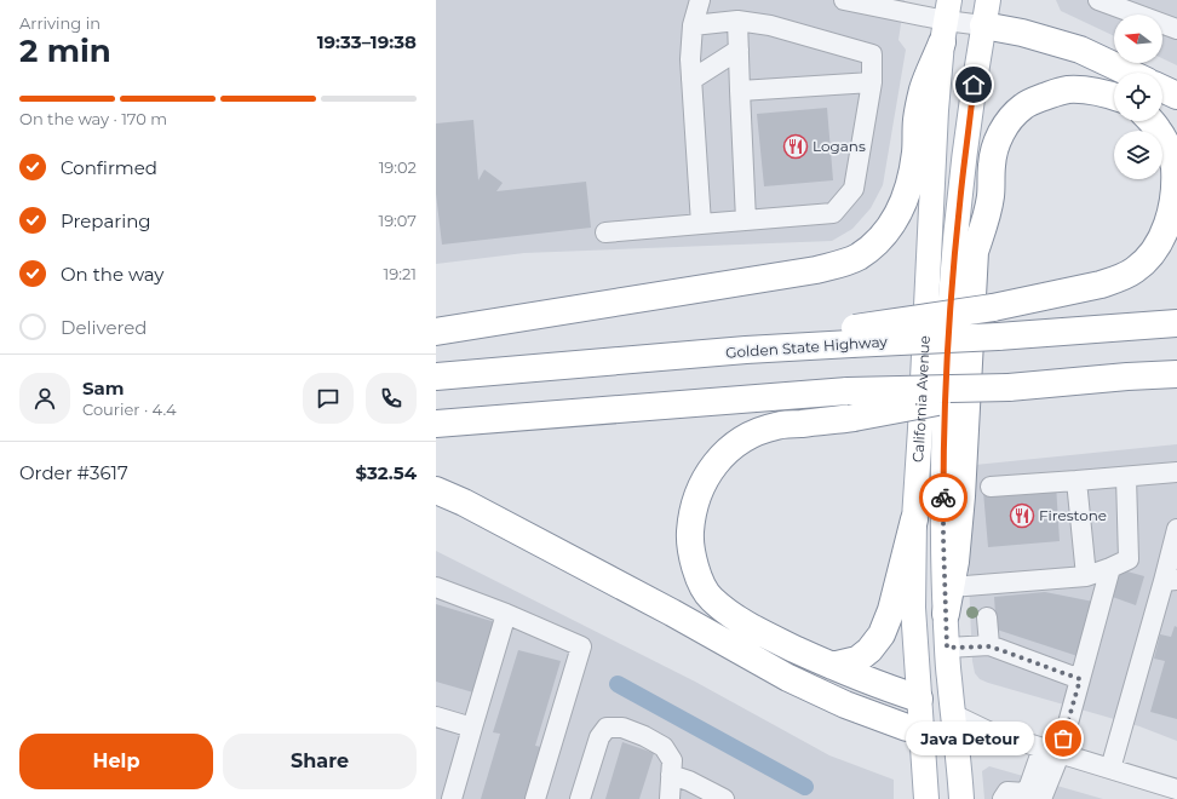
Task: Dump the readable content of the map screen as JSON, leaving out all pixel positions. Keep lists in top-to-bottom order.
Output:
{
  "streets": {
    "highway": ["Golden State Highway"],
    "main road": ["California Avenue"]
  },
  "places": {
    "restaurant": ["Logans", "Firestone"],
    "other": ["Java Detour"]
  },
  "north": "left",
  "page": {
    "heading": ["2 min", "Arriving in", "19:33–19:38"],
    "panel": [
      "Sam",
      "Courier · 4.4",
      "Order #3617",
      "$32.54"
    ],
    "bar": "On the way · 170 m",
    "list": [
      ["Confirmed", "19:02"],
      ["Preparing", "19:07"],
      ["On the way", "19:21"],
      "Delivered"
    ],
    "bubble": "Java Detour",
    "buttons": ["Help", "Share"]
  }
}
